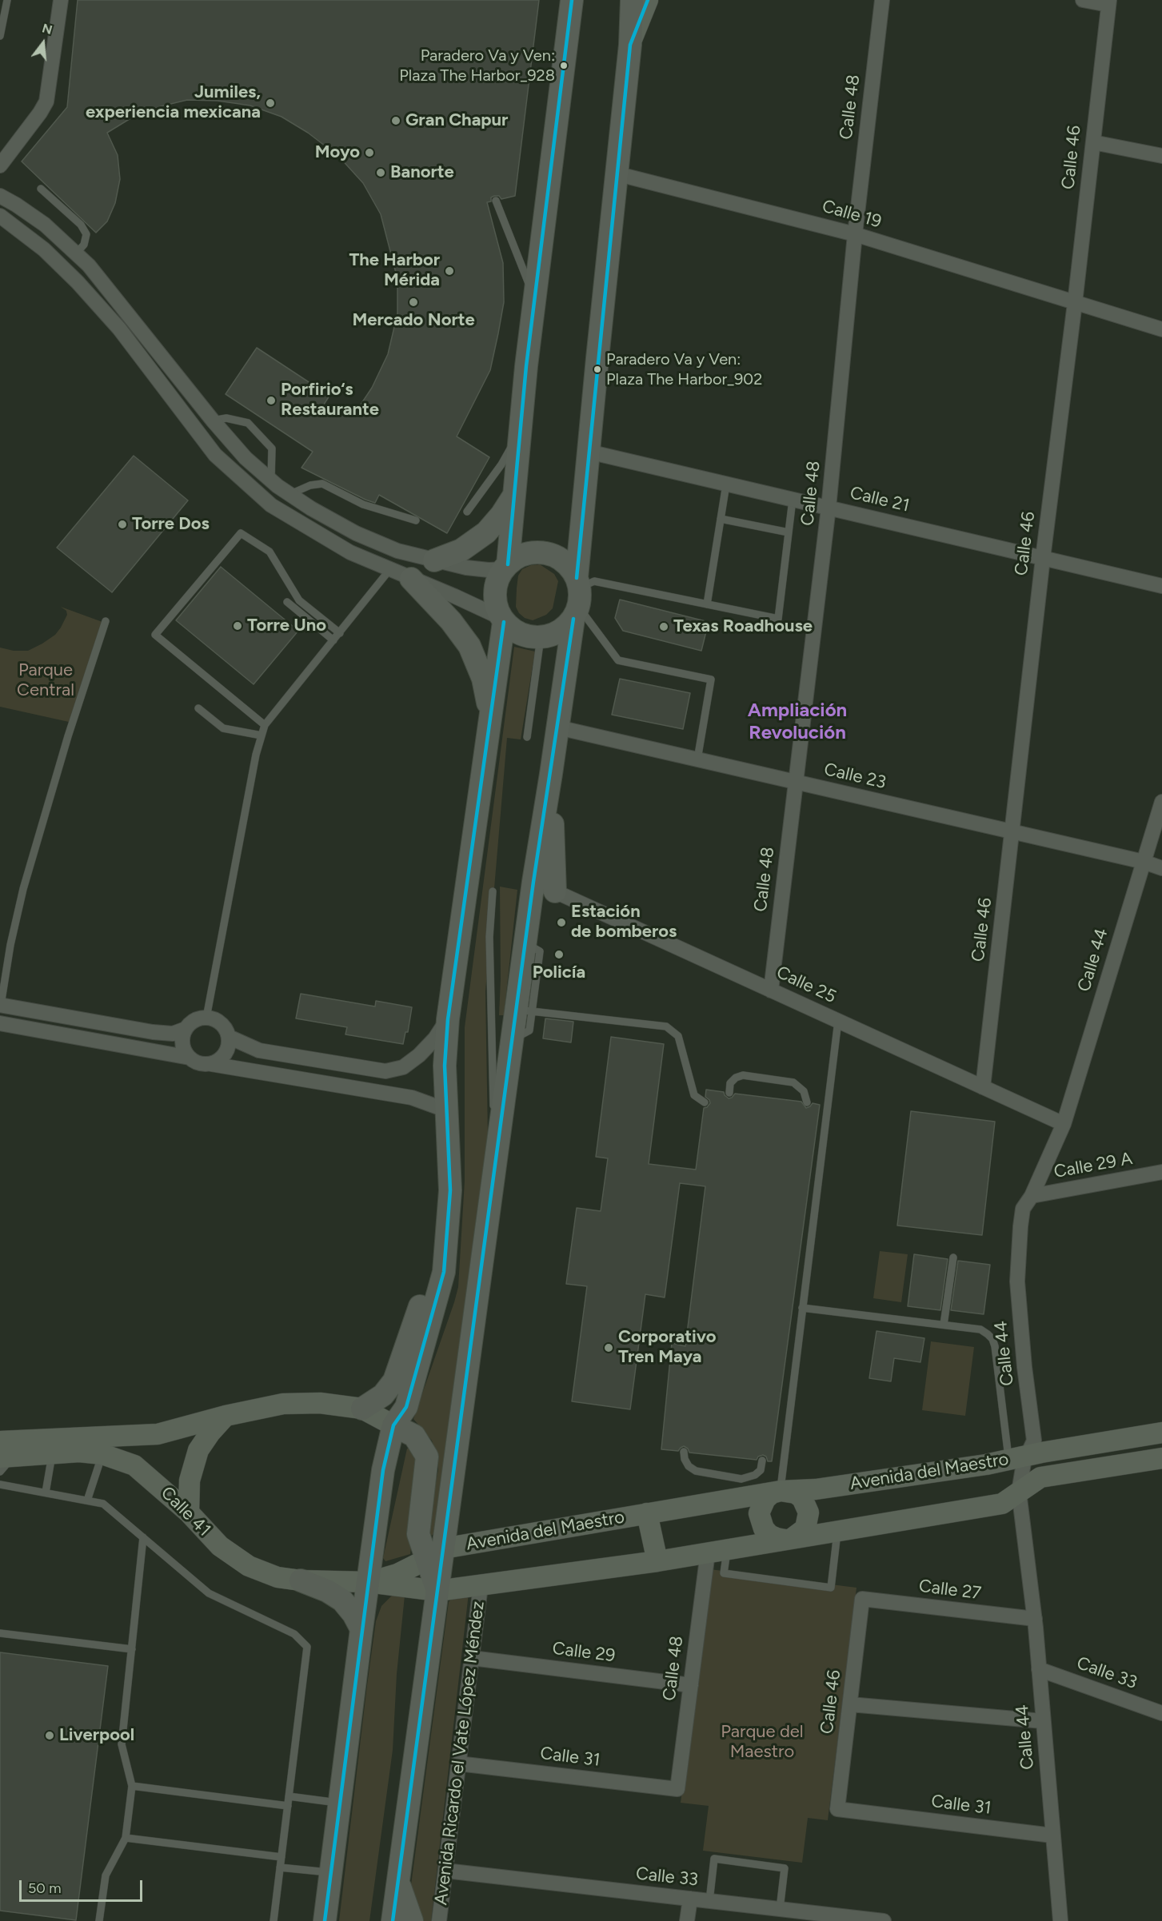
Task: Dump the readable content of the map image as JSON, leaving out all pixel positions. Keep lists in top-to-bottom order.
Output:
{
  "streets": {
    "street": [
      "Calle 48",
      "Calle 46",
      "Calle 19",
      "Calle 21",
      "Calle 23",
      "Calle 44",
      "Calle 25",
      "Calle 29 A",
      "Avenida del Maestro",
      "Calle 41",
      "Calle 27",
      "Calle 29",
      "Calle 33",
      "Avenida Ricardo el Vate López Méndez",
      "Calle 31"
    ]
  },
  "crossings": [
    ["Calle 48", "Calle 19"],
    ["Calle 48", "Calle 21"],
    ["Calle 48", "Calle 23"],
    ["Calle 48", "Calle 25"],
    ["Calle 48", "Avenida del Maestro"],
    ["Calle 48", "Calle 29"],
    ["Calle 48", "Calle 31"],
    ["Calle 46", "Calle 19"],
    ["Calle 46", "Calle 21"],
    ["Calle 46", "Calle 23"],
    ["Calle 46", "Calle 25"],
    ["Calle 46", "Calle 27"],
    ["Calle 46", "Calle 31"],
    ["Calle 23", "Calle 44"],
    ["Calle 44", "Calle 25"],
    ["Calle 44", "Calle 29 A"],
    ["Calle 44", "Avenida del Maestro"],
    ["Calle 44", "Calle 27"],
    ["Calle 44", "Calle 33"],
    ["Calle 44", "Calle 31"],
    ["Avenida del Maestro", "Calle 41"],
    ["Avenida del Maestro", "Avenida Ricardo el Vate López Méndez"],
    ["Calle 29", "Avenida Ricardo el Vate López Méndez"],
    ["Calle 33", "Avenida Ricardo el Vate López Méndez"],
    ["Avenida Ricardo el Vate López Méndez", "Calle 31"]
  ],
  "districts": ["Ampliación Revolución"],
  "parks": ["Parque Central", "Parque del Maestro"],
  "places": [
    "Paradero Va y Ven: Plaza The Harbor_928",
    "Jumiles, experiencia mexicana",
    "Gran Chapur",
    "Moyo",
    "Banorte",
    "The Harbor Mérida",
    "Mercado Norte",
    "Paradero Va y Ven: Plaza The Harbor_902",
    "Porfirio‘s Restaurante",
    "Torre Dos",
    "Torre Uno",
    "Texas Roadhouse",
    "Estación de bomberos",
    "Policía",
    "Corporativo Tren Maya",
    "Liverpool"
  ],
  "scale_bar": "50 m",
  "north": "top"
}
